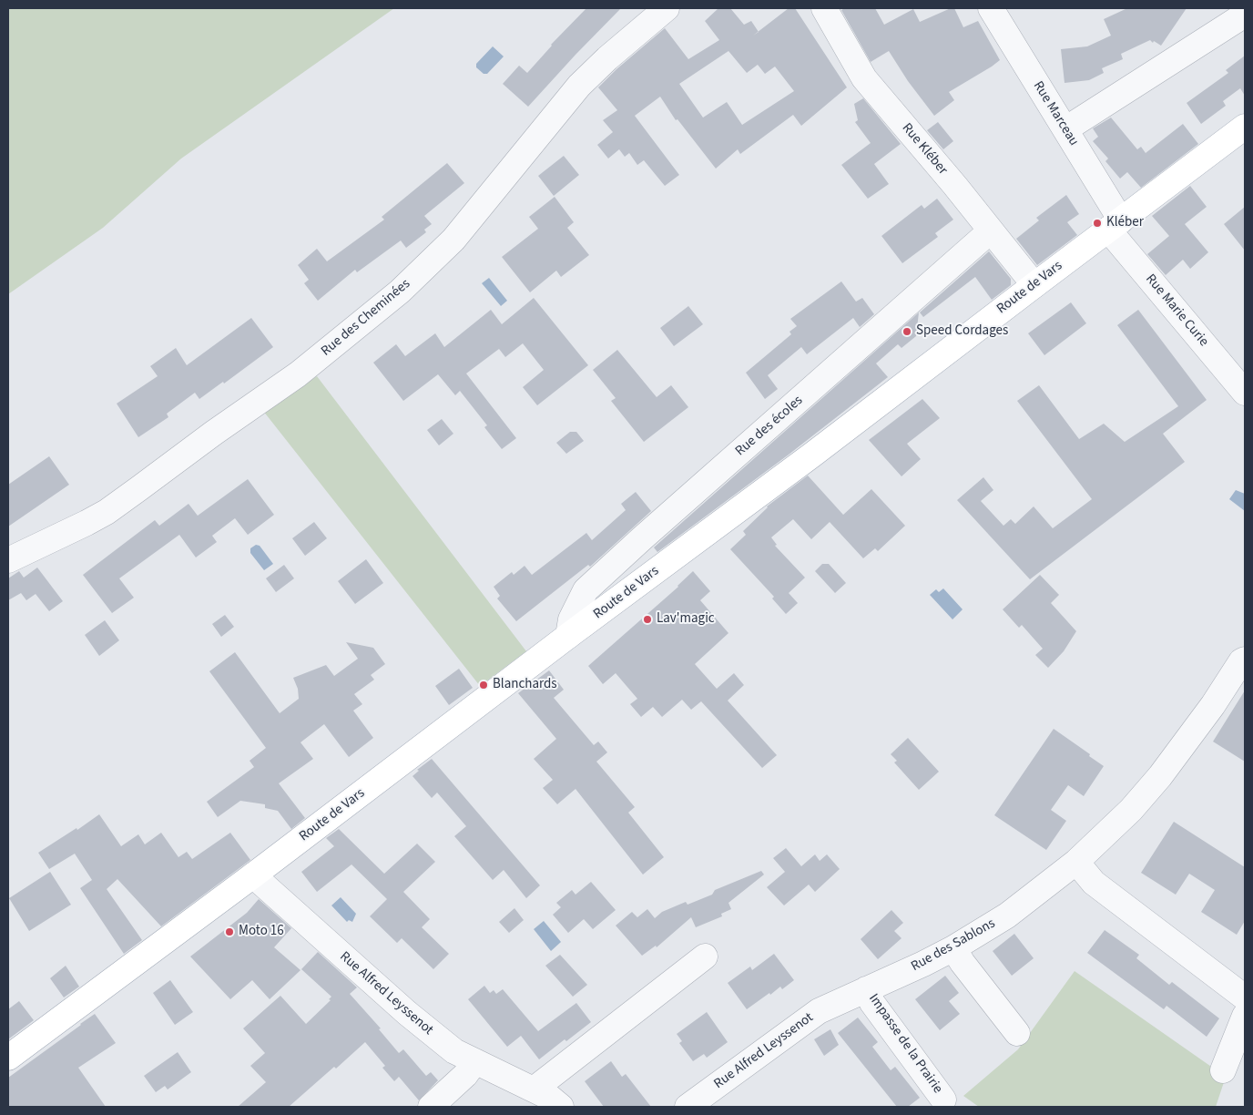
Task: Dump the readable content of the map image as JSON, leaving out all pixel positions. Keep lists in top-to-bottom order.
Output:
{
  "streets": {
    "main road": ["Route de Vars"],
    "street": [
      "Rue Marceau",
      "Rue Kléber",
      "Rue Marie Curie",
      "Rue des Cheminées",
      "Rue des écoles",
      "Rue des Sablons",
      "Rue Alfred Leyssenot",
      "Impasse de la Prairie"
    ]
  },
  "crossings": [
    ["Rue Marceau", "Route de Vars"],
    ["Rue Marceau", "Rue Marie Curie"],
    ["Rue Kléber", "Route de Vars"],
    ["Rue Kléber", "Rue des écoles"],
    ["Route de Vars", "Rue Marie Curie"],
    ["Route de Vars", "Rue des écoles"],
    ["Route de Vars", "Rue Alfred Leyssenot"],
    ["Rue des Sablons", "Rue Alfred Leyssenot"],
    ["Rue des Sablons", "Impasse de la Prairie"]
  ],
  "places": [
    "Kléber",
    "Speed Cordages",
    "Lav'magic",
    "Blanchards",
    "Moto 16"
  ]
}
